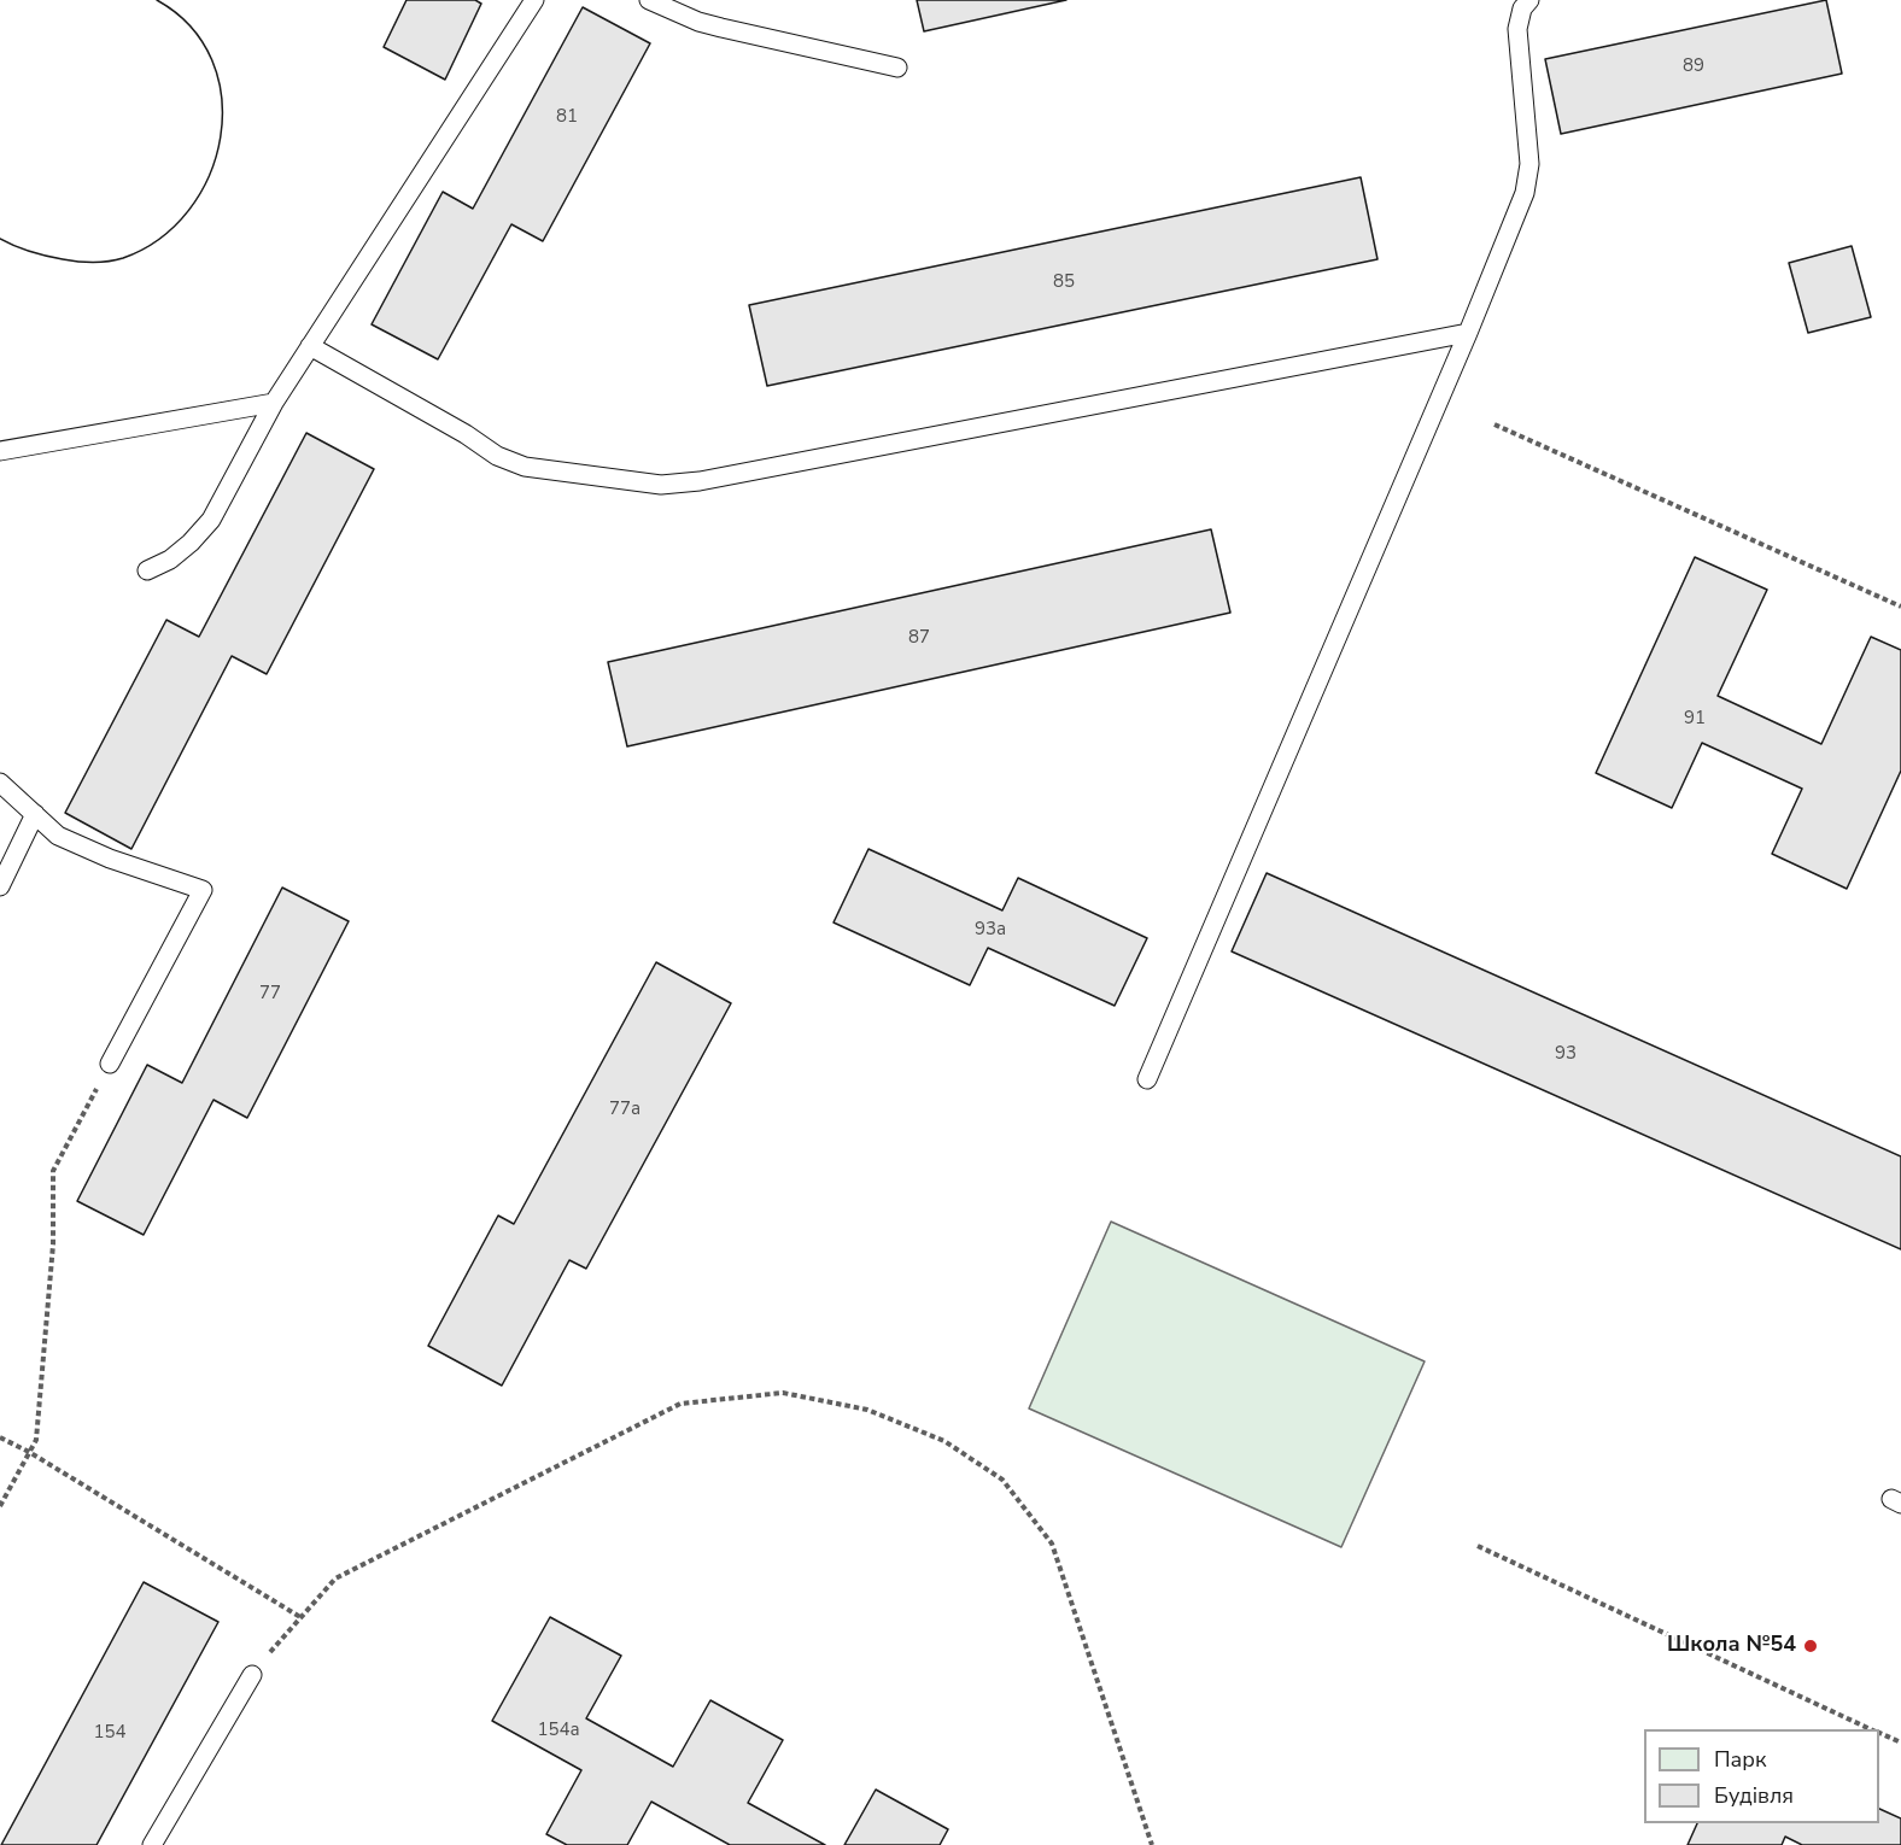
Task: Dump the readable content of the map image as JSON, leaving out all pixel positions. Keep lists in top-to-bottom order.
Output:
{
  "places": ["Школа №54"],
  "house_numbers": [
    "89",
    "81",
    "85",
    "87",
    "91",
    "93а",
    "77",
    "93",
    "77а",
    "154а",
    "154"
  ],
  "legend": ["Парк", "Будівля"]
}
